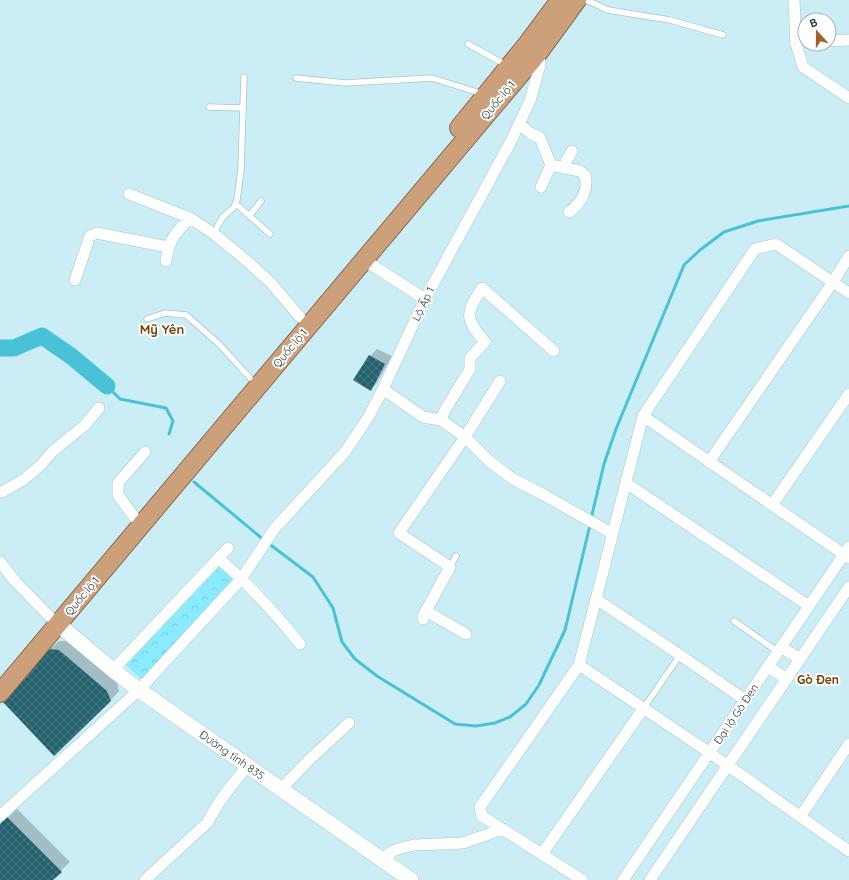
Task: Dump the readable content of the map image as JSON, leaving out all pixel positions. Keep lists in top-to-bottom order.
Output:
{
  "streets": {
    "highway": ["Quốc lộ 1"],
    "main road": ["Đường tỉnh 835"],
    "street": ["Lộ Ấp 1", "Đại lộ Gò Đen"]
  },
  "crossings": [
    ["Quốc lộ 1", "Lộ Ấp 1"],
    ["Quốc lộ 1", "Đường tỉnh 835"],
    ["Lộ Ấp 1", "Đường tỉnh 835"]
  ],
  "districts": ["Mỹ Yên", "Gò Đen"],
  "north": "top"
}
